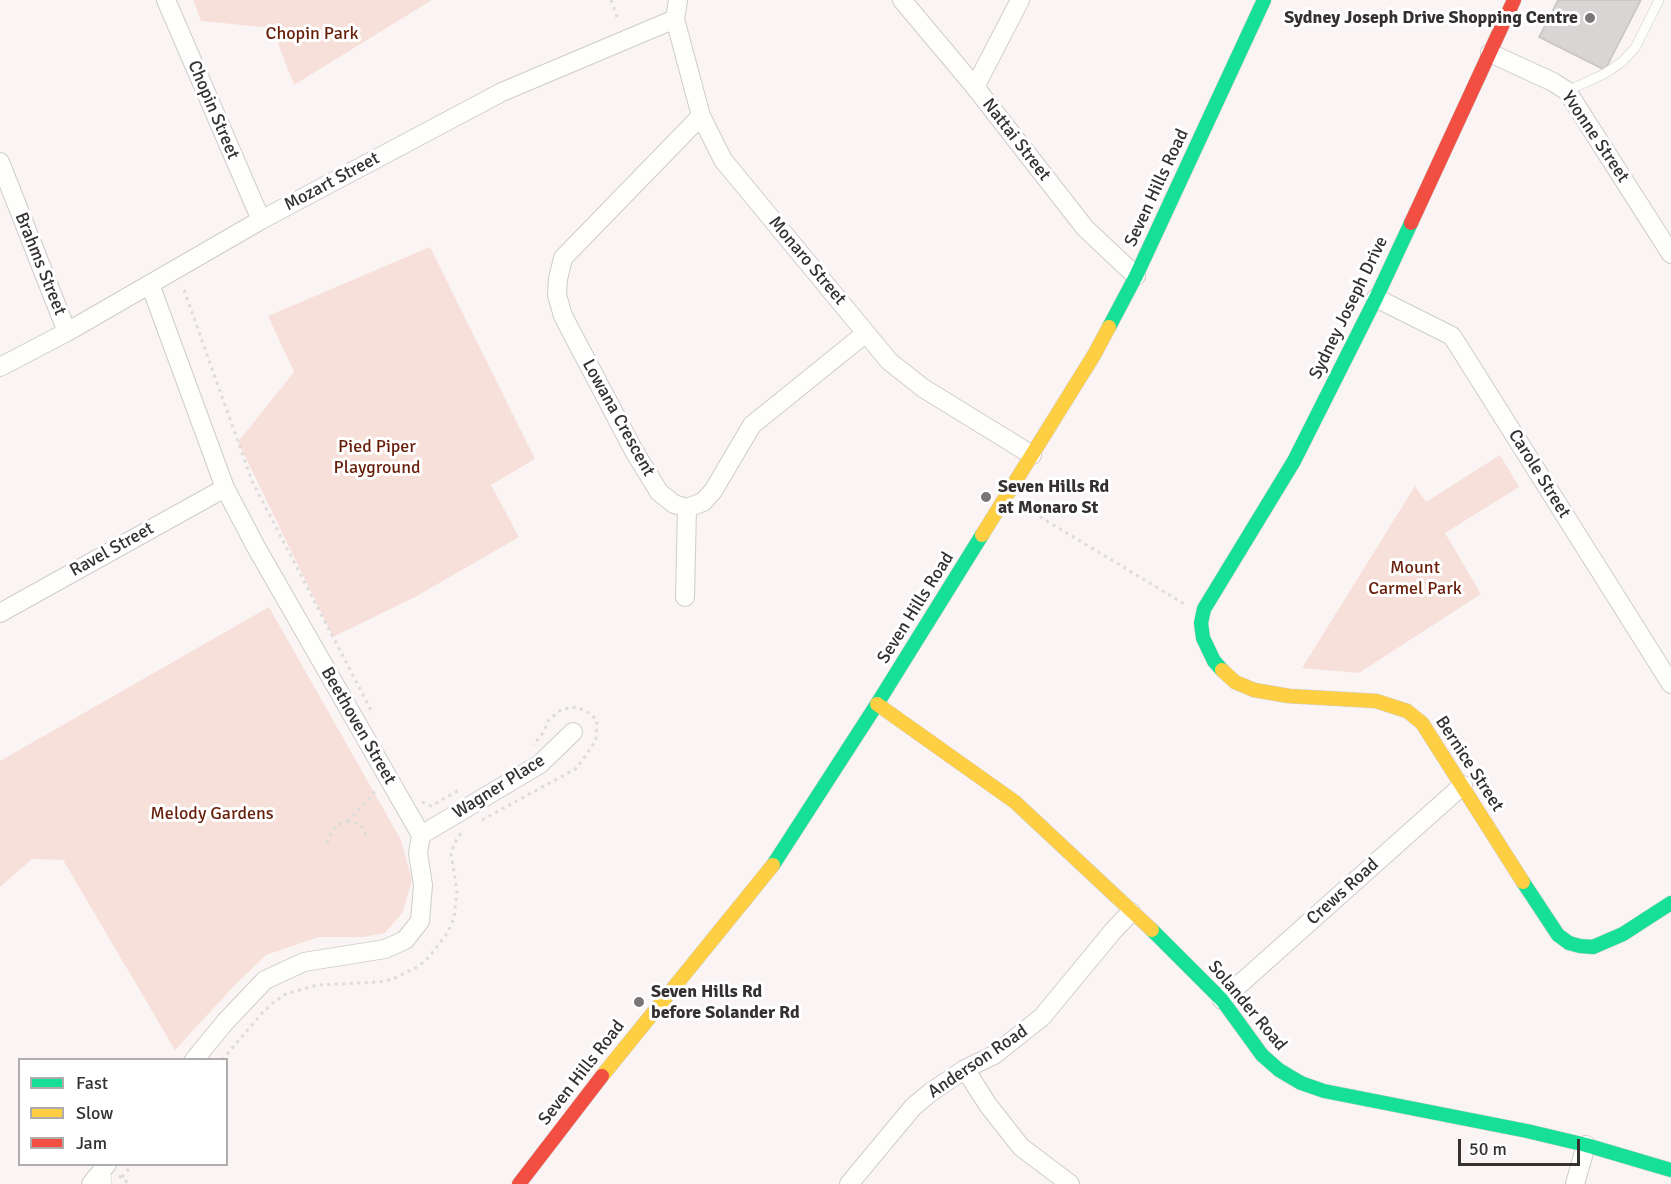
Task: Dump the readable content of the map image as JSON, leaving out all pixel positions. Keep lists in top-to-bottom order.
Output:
{
  "streets": {
    "street": [
      "Chopin Street",
      "Yvonne Street",
      "Nattai Street",
      "Mozart Street",
      "Seven Hills Road",
      "Monaro Street",
      "Brahms Street",
      "Sydney Joseph Drive",
      "Lowana Crescent",
      "Carole Street",
      "Ravel Street",
      "Beethoven Street",
      "Bernice Street",
      "Wagner Place",
      "Crews Road",
      "Solander Road",
      "Anderson Road"
    ]
  },
  "crossings": [
    ["Chopin Street", "Mozart Street"],
    ["Yvonne Street", "Sydney Joseph Drive"],
    ["Nattai Street", "Seven Hills Road"],
    ["Mozart Street", "Monaro Street"],
    ["Mozart Street", "Brahms Street"],
    ["Mozart Street", "Beethoven Street"],
    ["Seven Hills Road", "Monaro Street"],
    ["Seven Hills Road", "Solander Road"],
    ["Monaro Street", "Lowana Crescent"],
    ["Sydney Joseph Drive", "Carole Street"],
    ["Sydney Joseph Drive", "Bernice Street"],
    ["Ravel Street", "Beethoven Street"],
    ["Beethoven Street", "Wagner Place"],
    ["Bernice Street", "Crews Road"],
    ["Crews Road", "Solander Road"],
    ["Solander Road", "Anderson Road"]
  ],
  "parks": [
    "Chopin Park",
    "Pied Piper Playground",
    "Mount Carmel Park",
    "Melody Gardens"
  ],
  "places": ["Sydney Joseph Drive Shopping Centre", "Seven Hills Rd at Monaro St", "Seven Hills Rd before Solander Rd"],
  "legend": ["Fast", "Slow", "Jam"],
  "scale_bar": "50 m"
}
